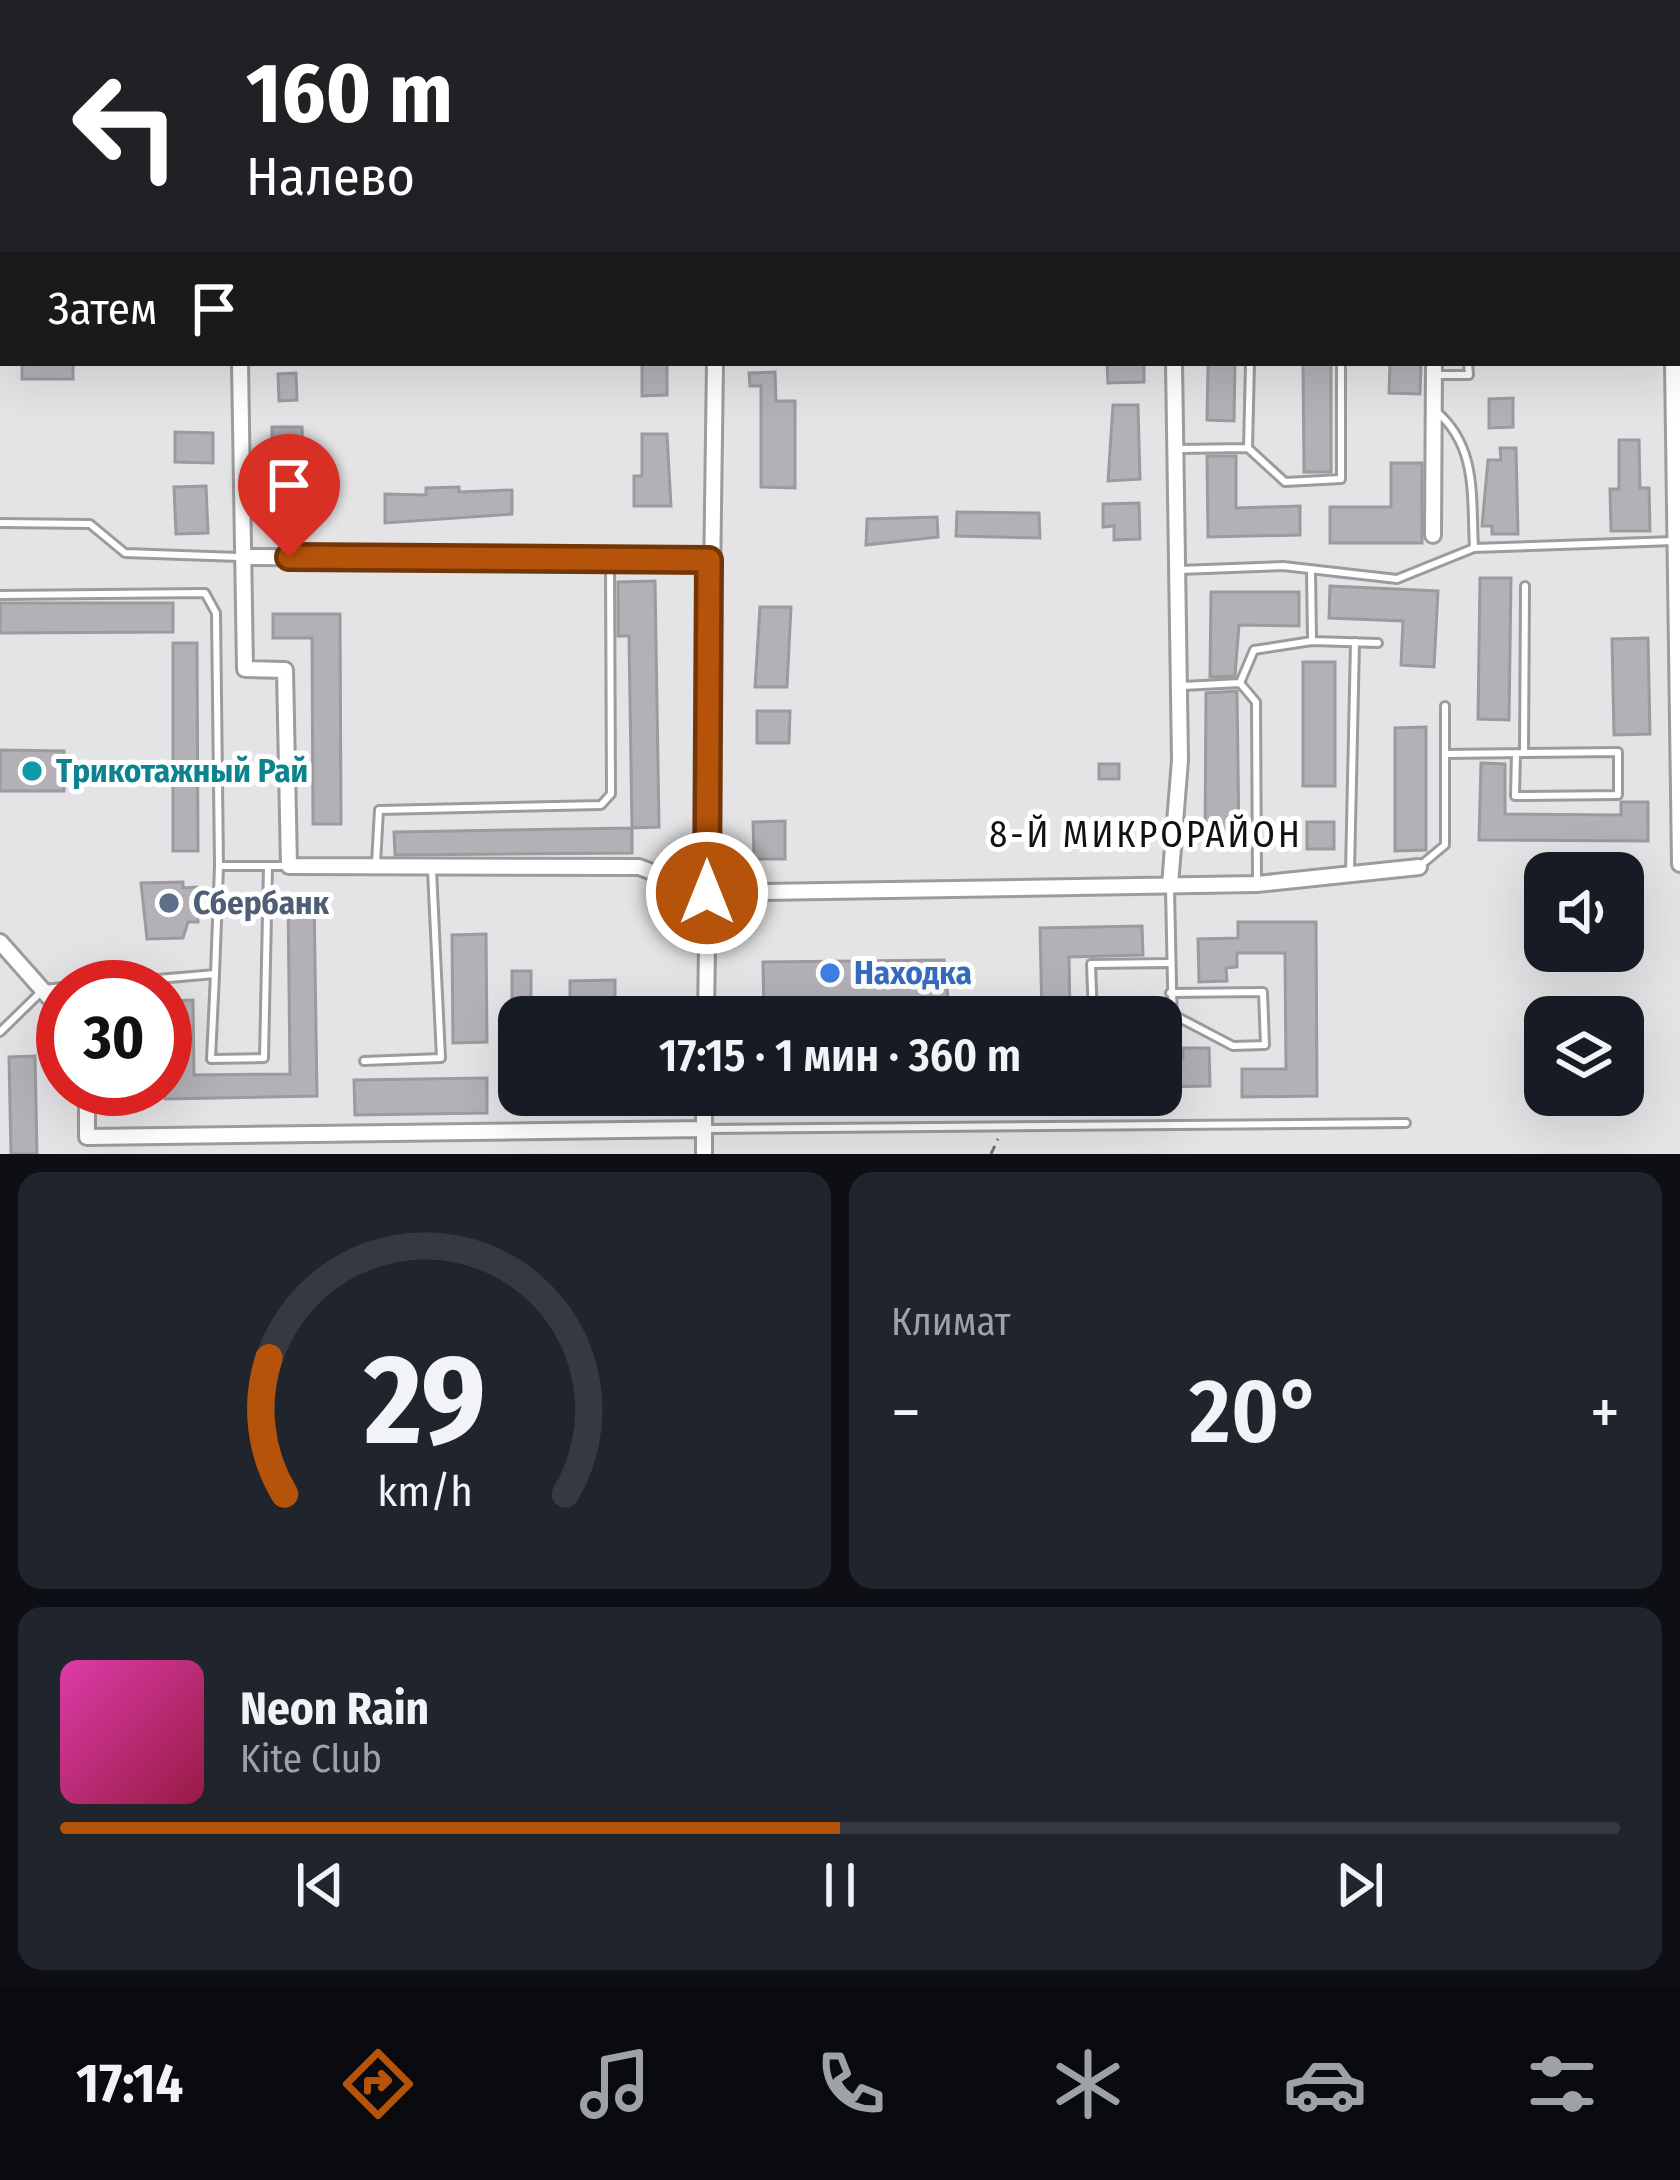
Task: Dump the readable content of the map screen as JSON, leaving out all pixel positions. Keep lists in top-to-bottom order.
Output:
{
  "districts": ["8-Й МИКРОРАЙОН"],
  "places": ["Трикотажный Рай", "Сбербанк", "Находка"],
  "page": {
    "turn": ["160 m", "Налево"],
    "then": "Затем",
    "limit": "30",
    "trip": "17:15 · 1 мин · 360 m",
    "tile": "Климат",
    "heat": ["−", "20°", "+"],
    "song": ["Neon Rain", "Kite Club"],
    "tabs": "17:14",
    "gauge": ["29", "km/h"]
  }
}
